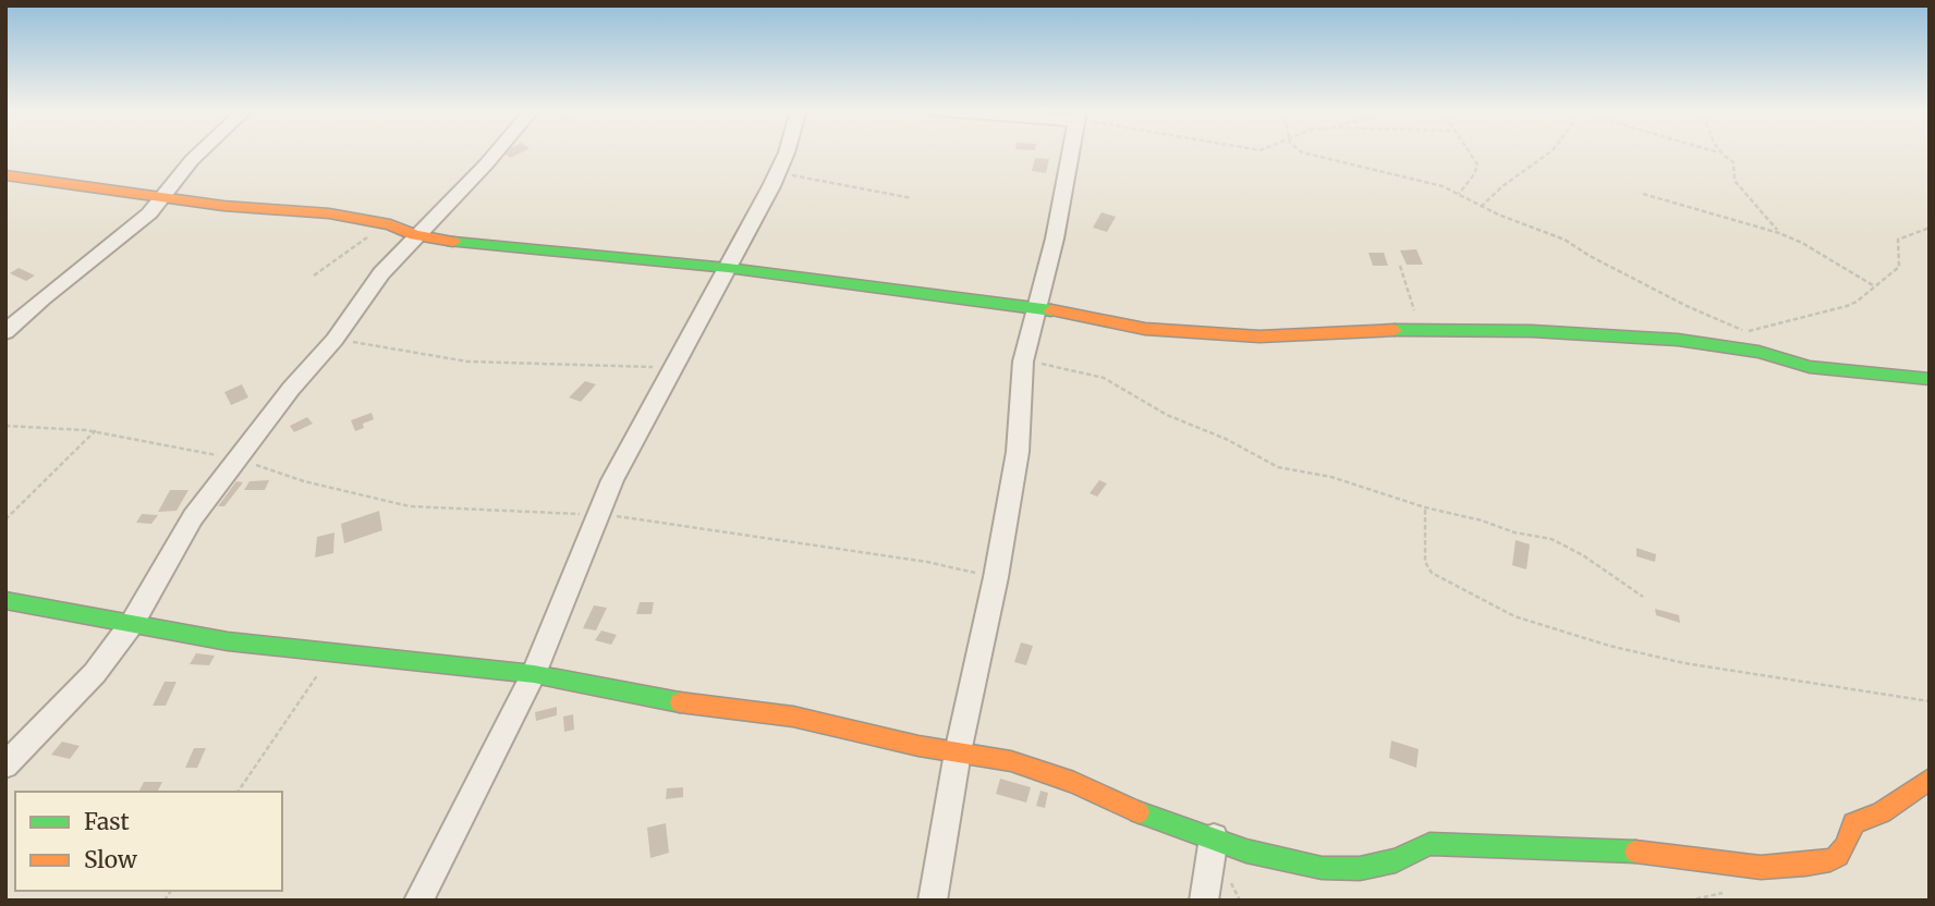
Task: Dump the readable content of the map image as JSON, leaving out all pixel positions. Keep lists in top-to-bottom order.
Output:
{
  "legend": ["Fast", "Slow"]
}
